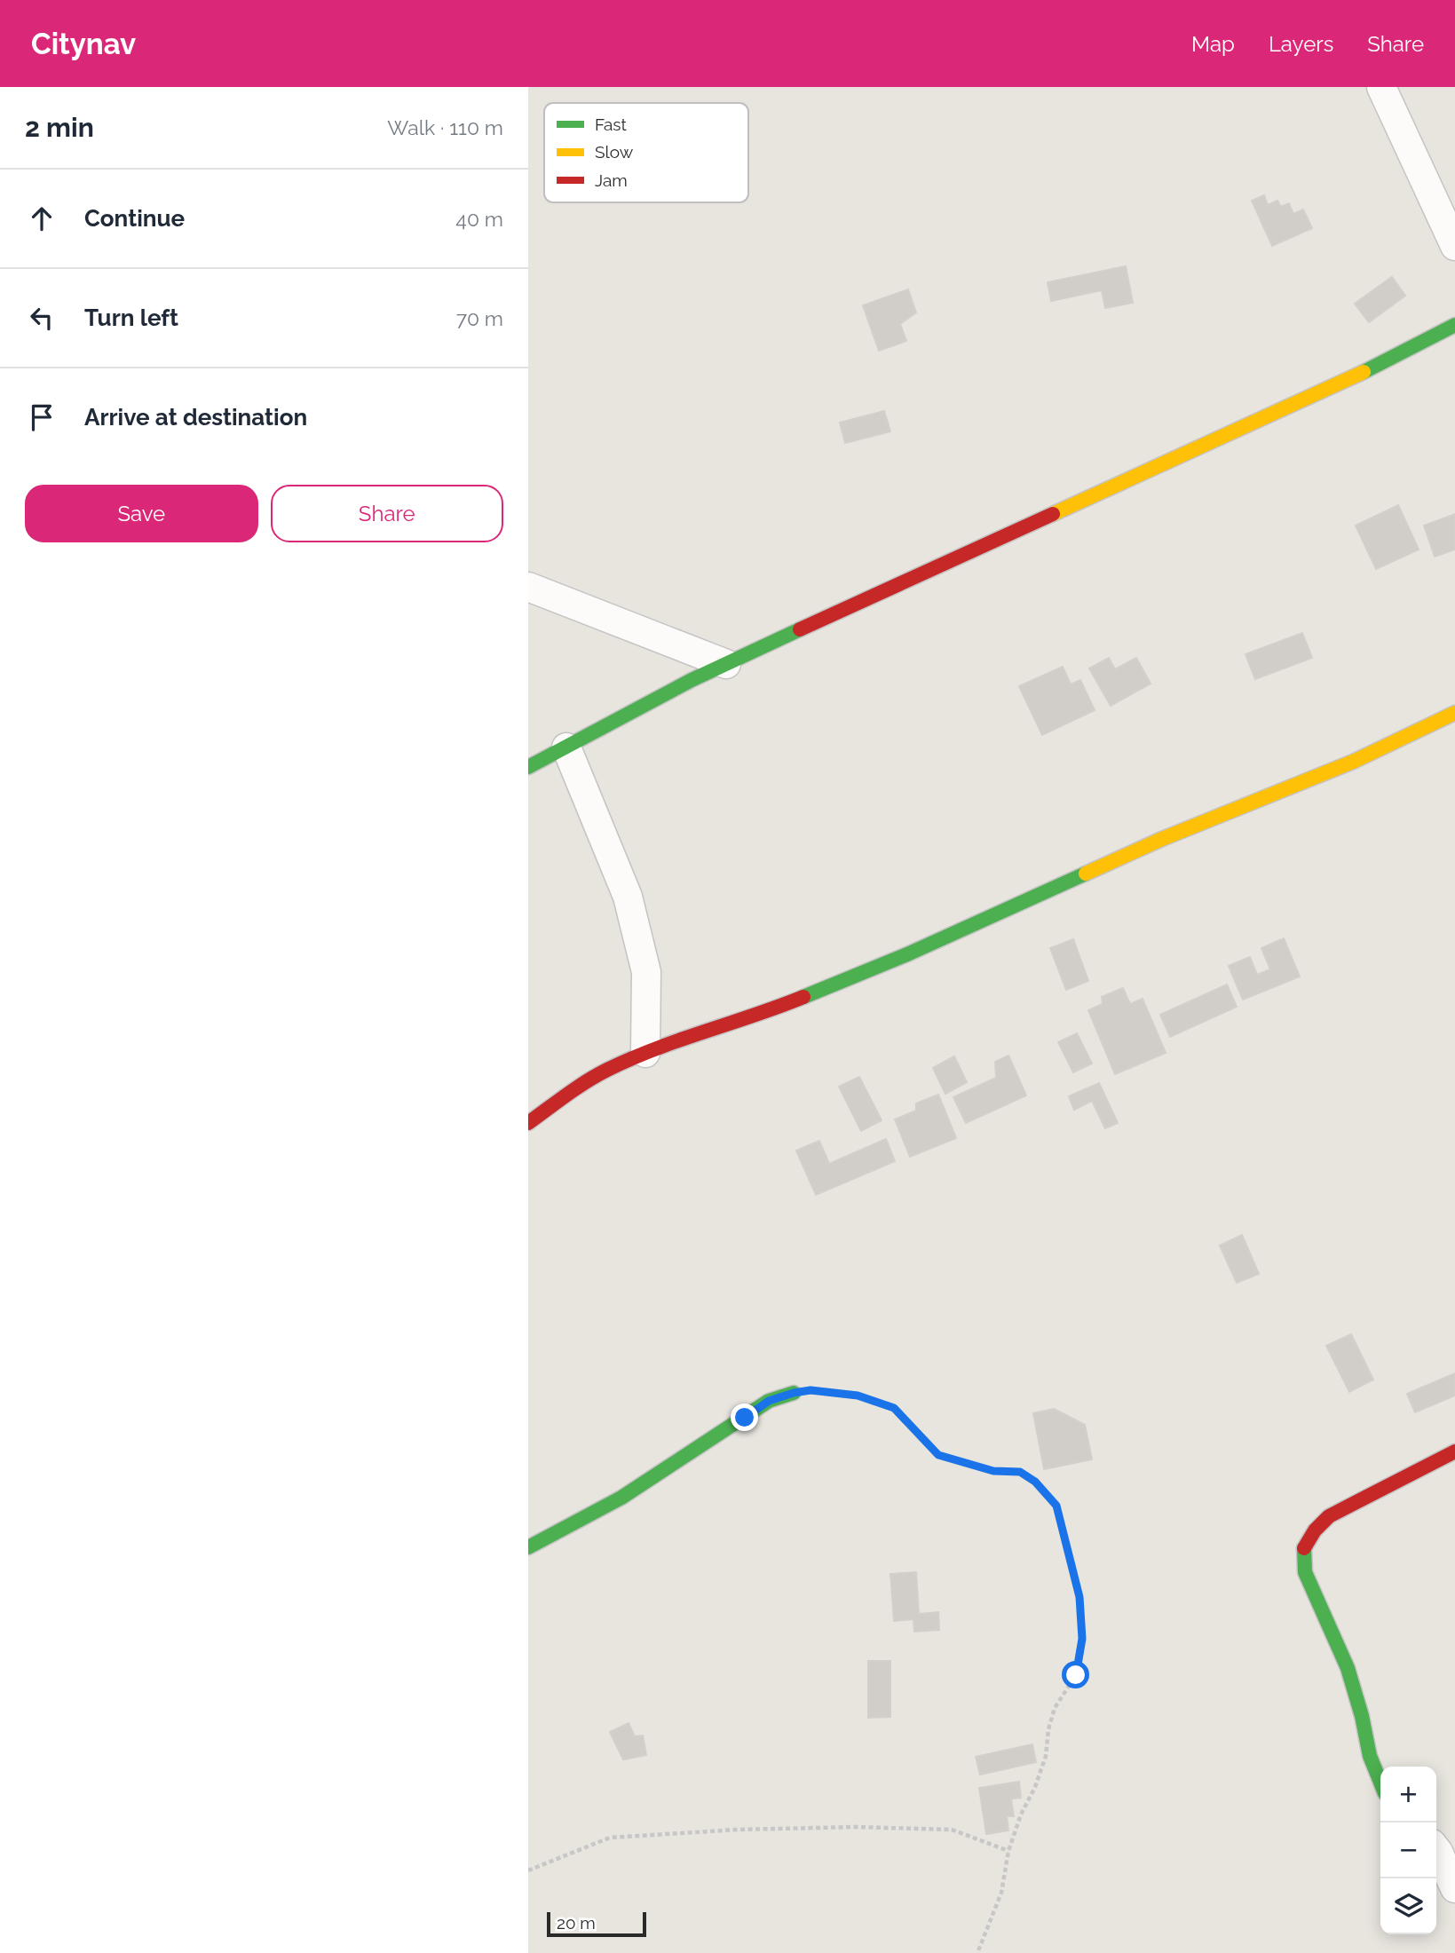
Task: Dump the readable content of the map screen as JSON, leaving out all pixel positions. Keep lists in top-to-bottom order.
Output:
{
  "legend": ["Fast", "Slow", "Jam"],
  "scale_bar": "20 m",
  "page": {
    "header": "Citynav",
    "nav": ["Map", "Layers", "Share"],
    "heading": ["2 min", "Walk · 110 m"],
    "list": [
      ["Continue", "40 m"],
      ["Turn left", "70 m"],
      "Arrive at destination"
    ],
    "buttons": ["Save", "Share"],
    "map_buttons": ["+", "−"],
    "scale": "20 m"
  }
}
